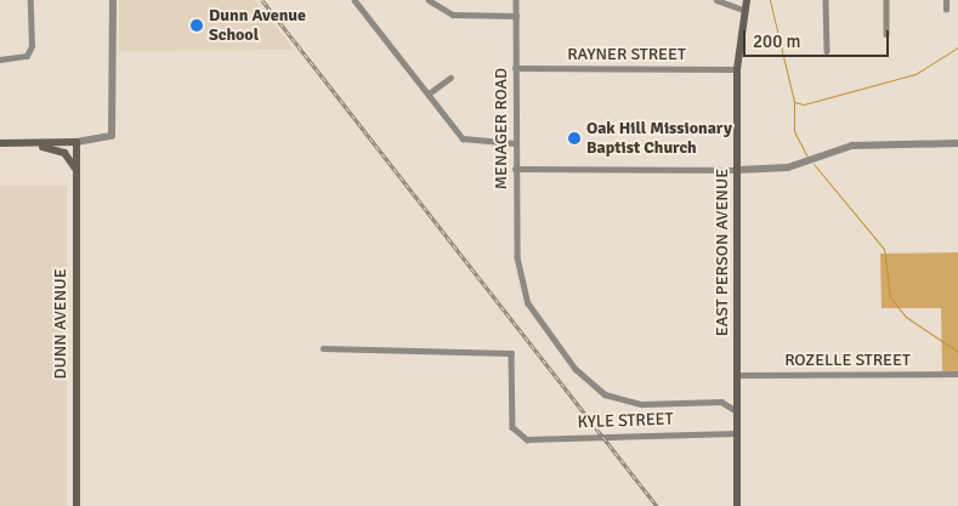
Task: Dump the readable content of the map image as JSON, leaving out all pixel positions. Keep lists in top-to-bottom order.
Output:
{
  "streets": {
    "main road": ["EAST PERSON AVENUE", "DUNN AVENUE"],
    "street": [
      "RAYNER STREET",
      "MENAGER ROAD",
      "ROZELLE STREET",
      "KYLE STREET"
    ]
  },
  "crossings": [
    ["RAYNER STREET", "MENAGER ROAD"],
    ["RAYNER STREET", "EAST PERSON AVENUE"],
    ["MENAGER ROAD", "EAST PERSON AVENUE"],
    ["EAST PERSON AVENUE", "ROZELLE STREET"],
    ["EAST PERSON AVENUE", "KYLE STREET"]
  ],
  "places": ["Dunn Avenue School", "Oak Hill Missionary Baptist Church"],
  "scale_bar": "200 m"
}
